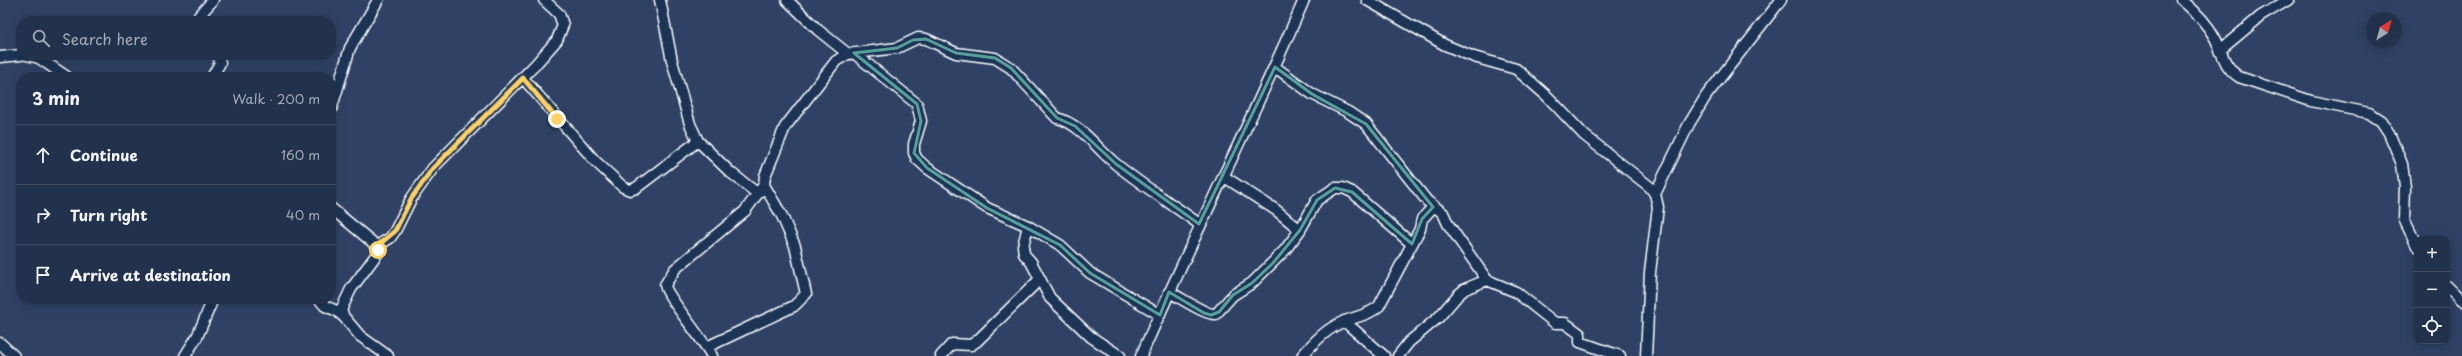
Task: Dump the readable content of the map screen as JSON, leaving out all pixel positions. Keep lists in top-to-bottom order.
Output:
{
  "north": "top right",
  "page": {
    "search": "Search here",
    "heading": ["3 min", "Walk · 200 m"],
    "list": [
      ["Continue", "160 m"],
      ["Turn right", "40 m"],
      "Arrive at destination"
    ],
    "map_buttons": ["+", "−"]
  }
}
